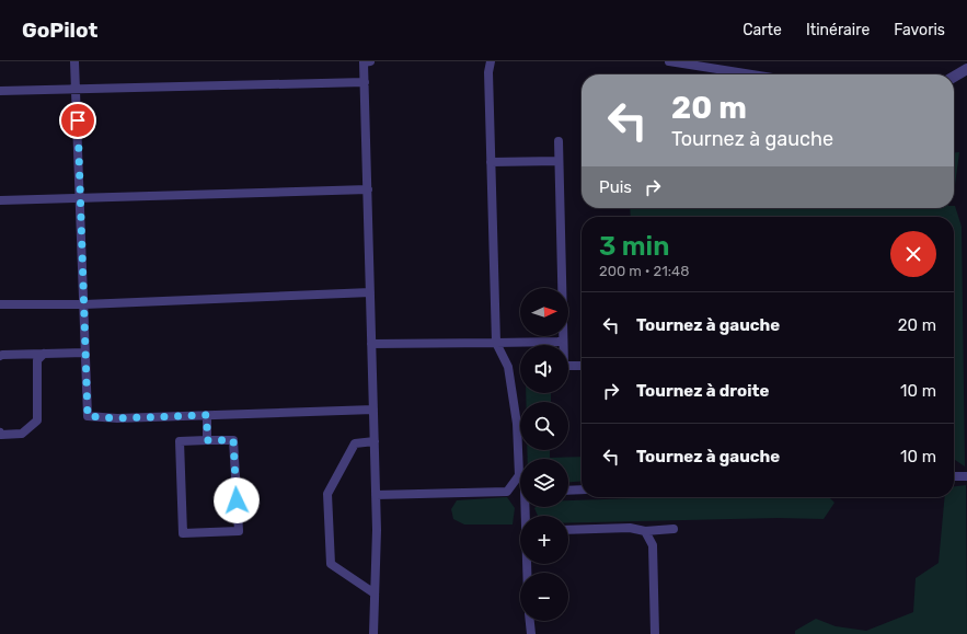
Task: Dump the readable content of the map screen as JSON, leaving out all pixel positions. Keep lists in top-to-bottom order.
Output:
{
  "north": "right",
  "page": {
    "header": "GoPilot",
    "nav": ["Carte", "Itinéraire", "Favoris"],
    "turn": ["20 m", "Tournez à gauche"],
    "then": "Puis",
    "heading": ["3 min", "200 m · 21:48"],
    "map_buttons": ["+", "−"],
    "list": [
      {
        "name": "Tournez à gauche",
        "value": "20 m"
      },
      {
        "name": "Tournez à droite",
        "value": "10 m"
      },
      {
        "name": "Tournez à gauche",
        "value": "10 m"
      }
    ]
  }
}
